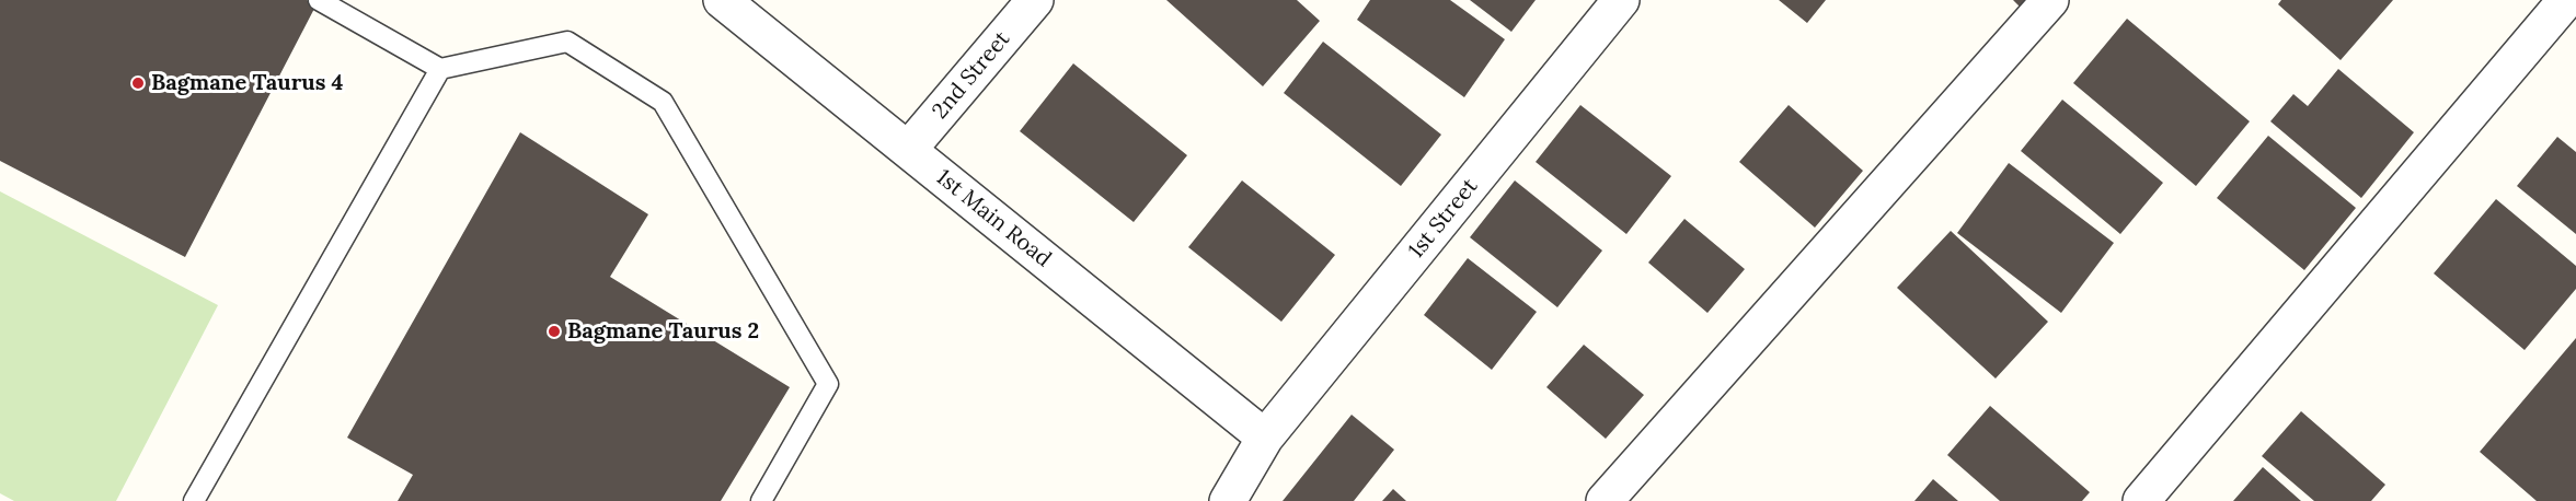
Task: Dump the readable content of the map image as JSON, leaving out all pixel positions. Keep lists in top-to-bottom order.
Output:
{
  "streets": {
    "street": ["2nd Street", "1st Main Road", "1st Street"]
  },
  "crossings": [
    ["2nd Street", "1st Main Road"],
    ["1st Main Road", "1st Street"]
  ],
  "places": ["Bagmane Taurus 4", "Bagmane Taurus 2"]
}
